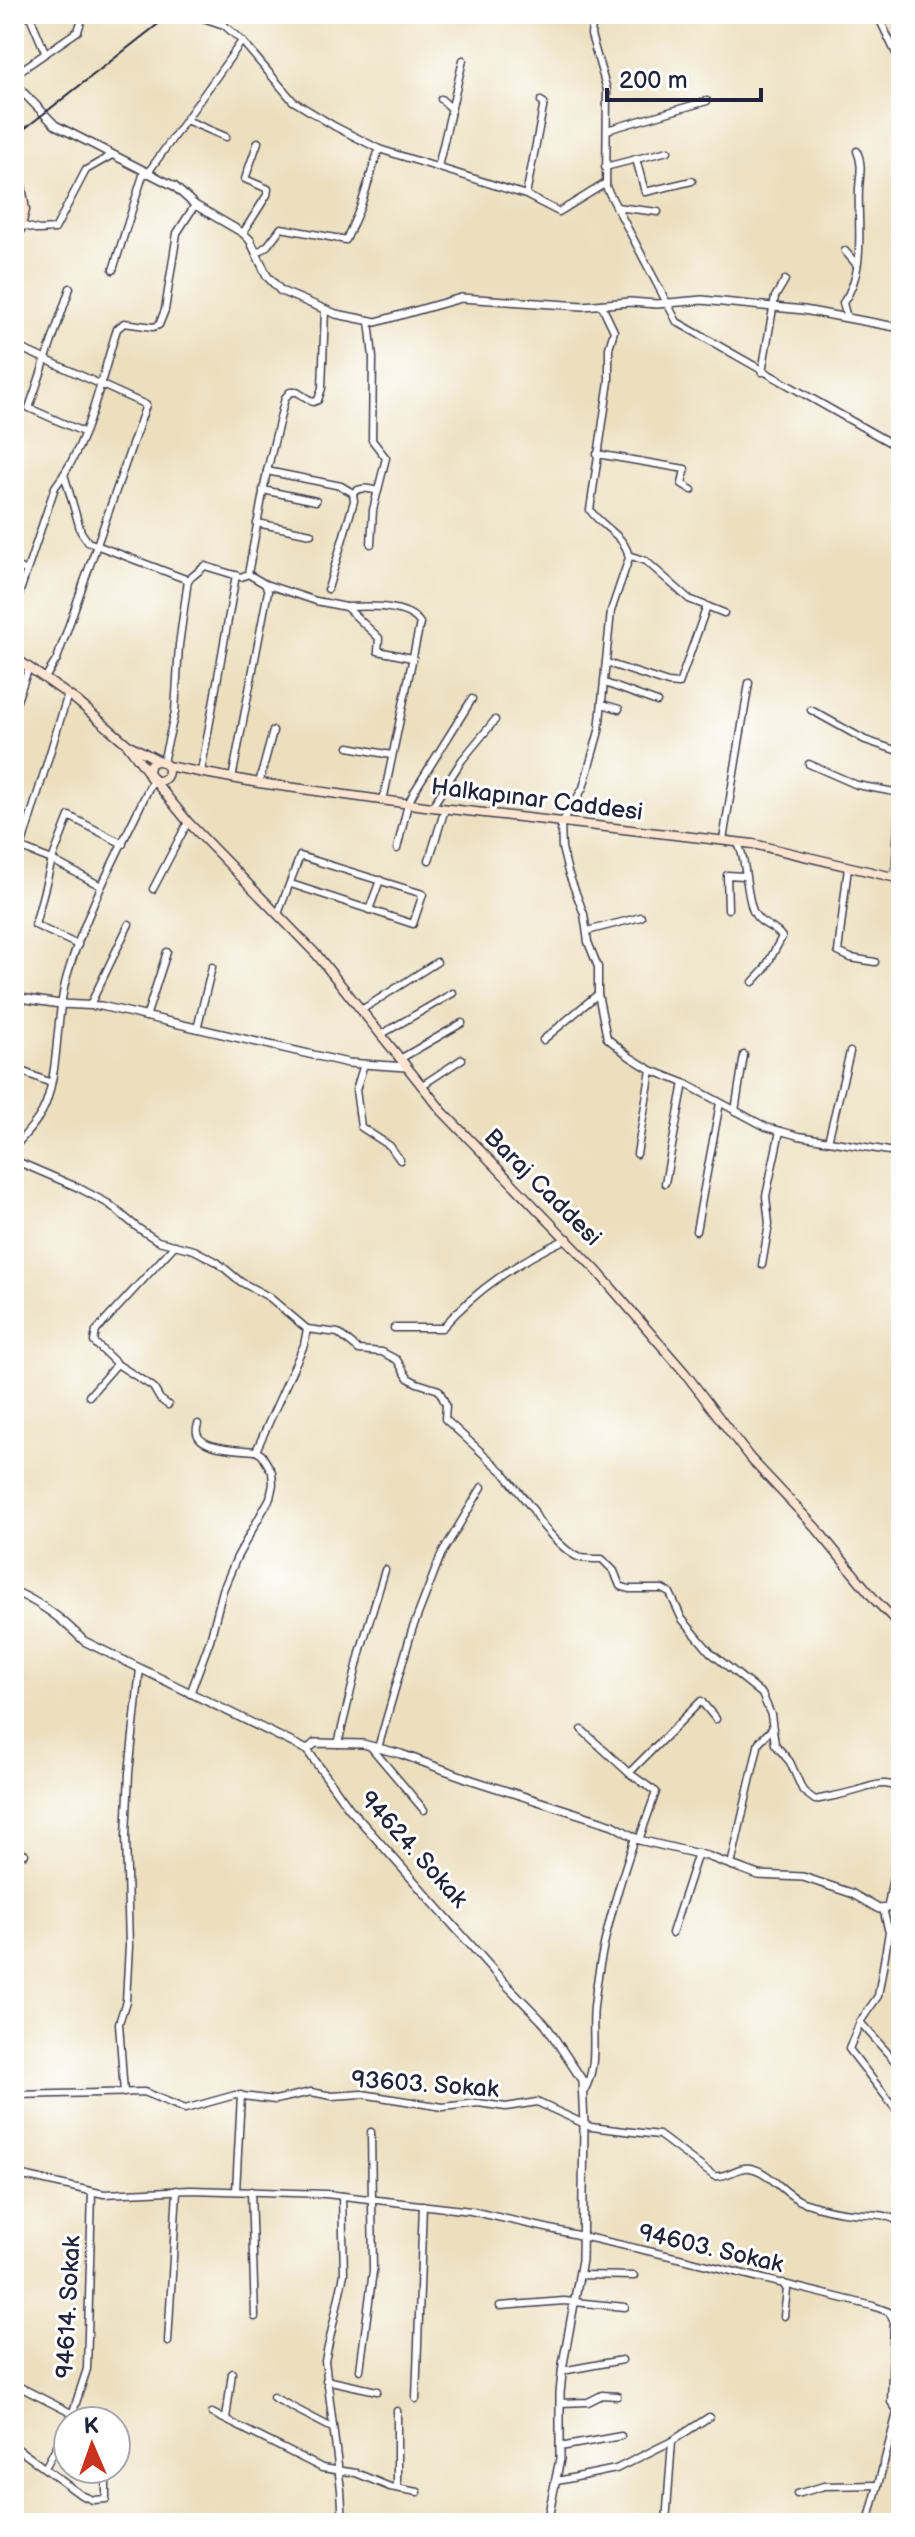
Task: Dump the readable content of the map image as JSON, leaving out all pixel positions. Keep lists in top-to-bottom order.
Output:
{
  "streets": {
    "main road": ["Halkapınar Caddesi", "Baraj Caddesi"],
    "street": [
      "94624. Sokak",
      "93603. Sokak",
      "94603. Sokak",
      "94614. Sokak"
    ]
  },
  "crossings": [
    ["Halkapınar Caddesi", "Baraj Caddesi"],
    ["94624. Sokak", "93603. Sokak"],
    ["94624. Sokak", "94603. Sokak"],
    ["94603. Sokak", "94614. Sokak"]
  ],
  "scale_bar": "200 m",
  "north": "top"
}
